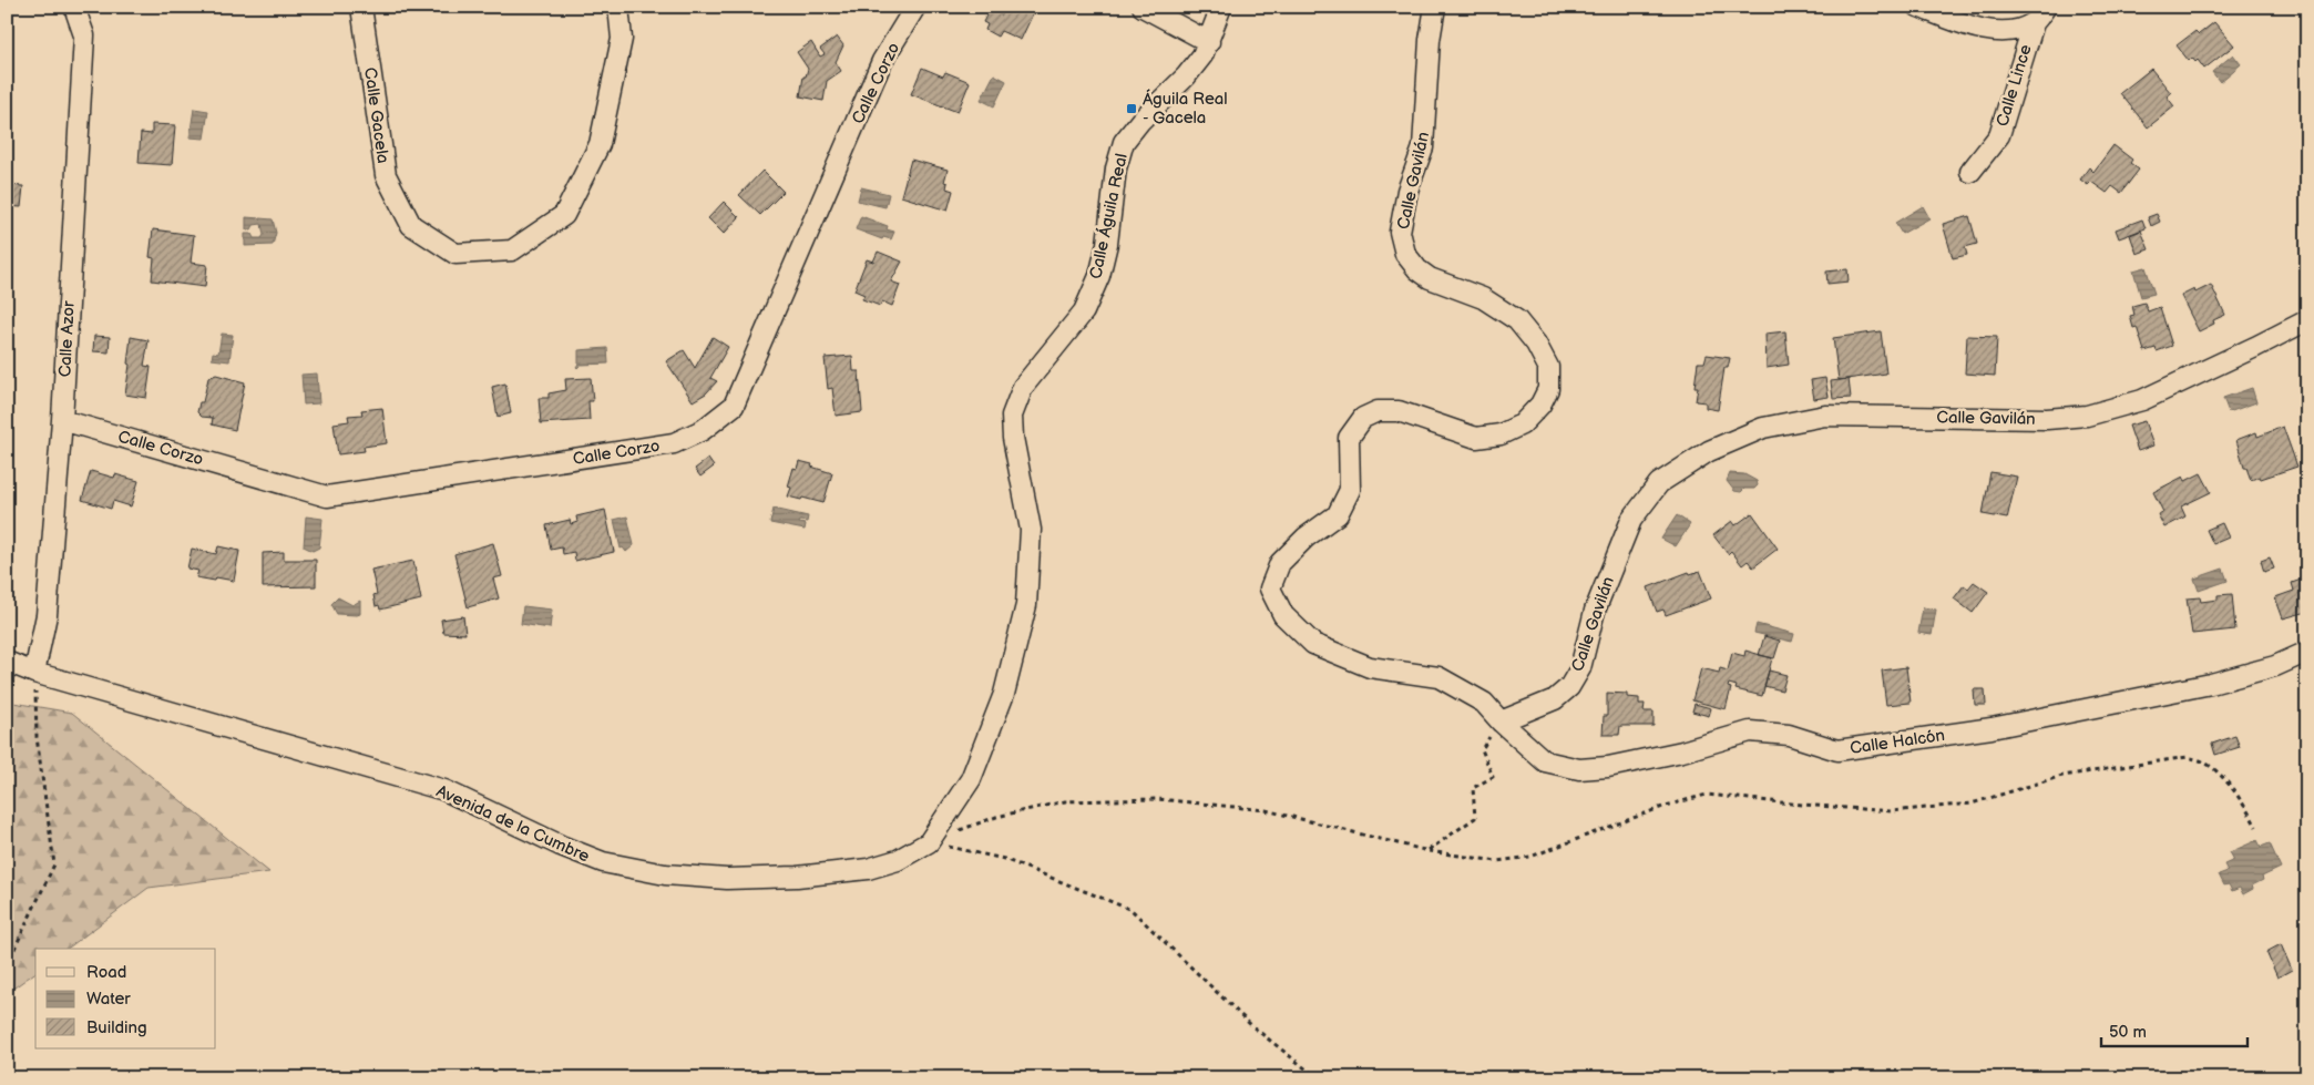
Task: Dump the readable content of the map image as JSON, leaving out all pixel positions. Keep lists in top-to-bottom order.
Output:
{
  "streets": {
    "street": [
      "Calle Corzo",
      "Calle Lince",
      "Calle Gacela",
      "Calle Gavilán",
      "Calle Águila Real",
      "Calle Azor",
      "Calle Halcón",
      "Avenida de la Cumbre"
    ]
  },
  "crossings": [
    ["Calle Corzo", "Calle Azor"],
    ["Calle Gavilán", "Calle Halcón"],
    ["Calle Águila Real", "Avenida de la Cumbre"],
    ["Calle Azor", "Avenida de la Cumbre"]
  ],
  "places": {
    "transit": ["Águila Real - Gacela"]
  },
  "legend": ["Road", "Water", "Building"],
  "scale_bar": "50 m"
}
